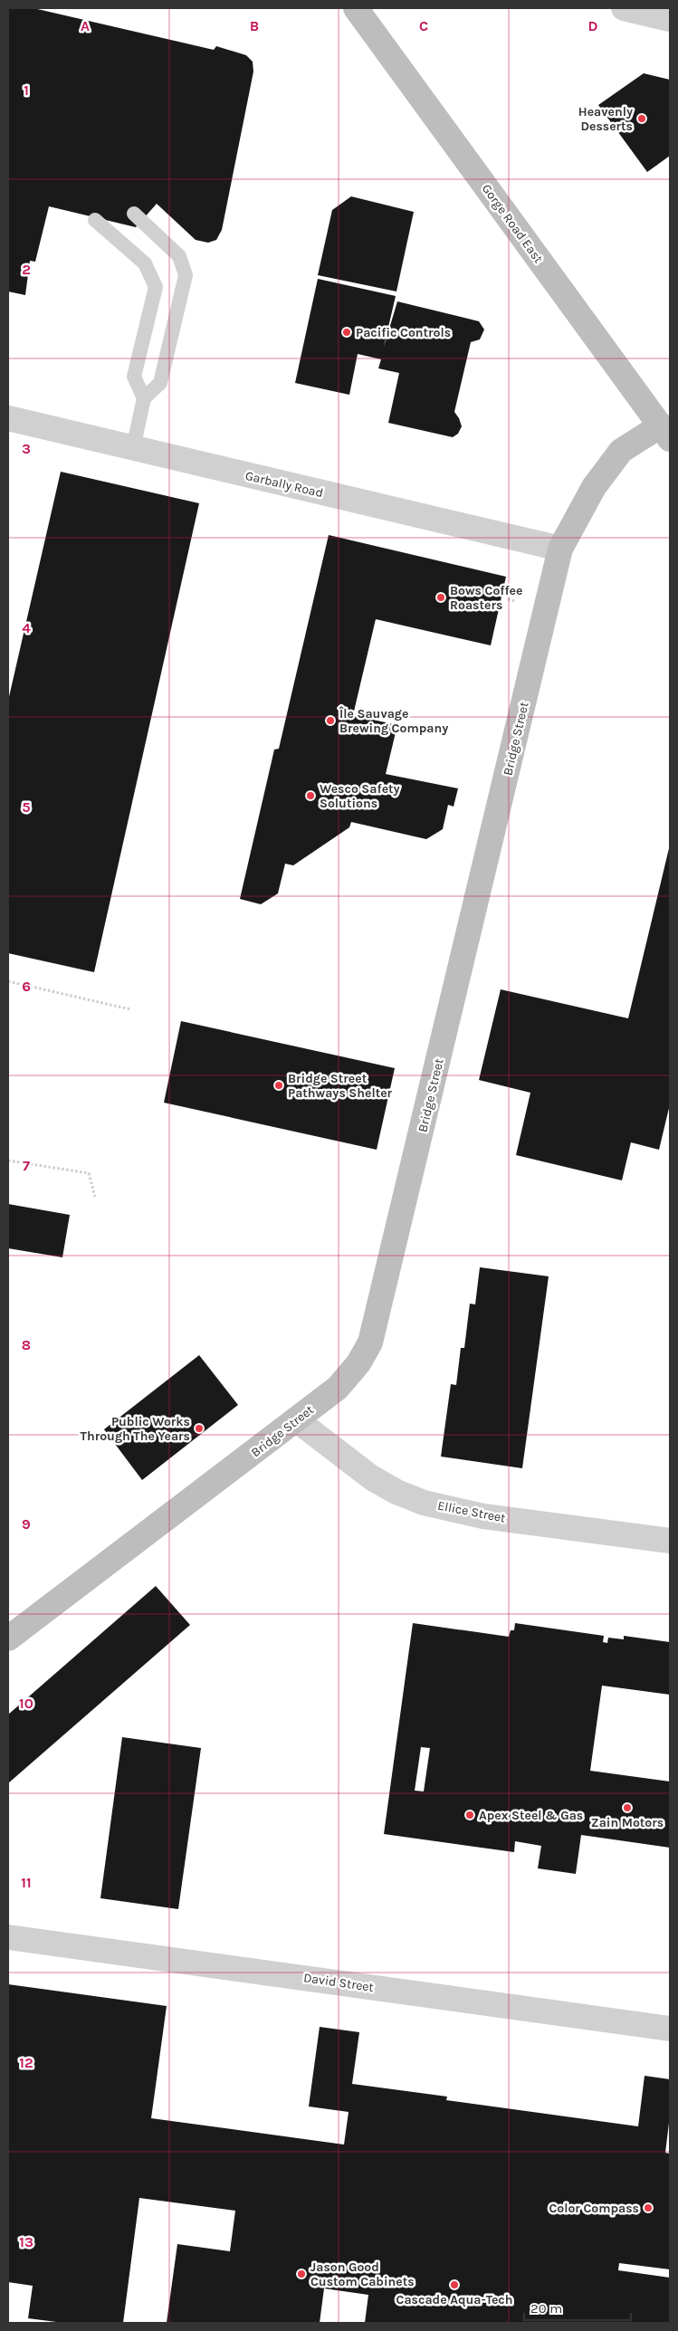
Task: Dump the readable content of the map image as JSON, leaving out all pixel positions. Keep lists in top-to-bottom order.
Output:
{
  "streets": {
    "street": [
      "Gorge Road East",
      "Garbally Road",
      "Bridge Street",
      "Ellice Street",
      "David Street"
    ]
  },
  "crossings": [
    ["Gorge Road East", "Bridge Street"],
    ["Garbally Road", "Bridge Street"],
    ["Bridge Street", "Ellice Street"]
  ],
  "places": [
    "Heavenly Desserts",
    "Pacific Controls",
    "Bows Coffee Roasters",
    "Île Sauvage Brewing Company",
    "Wesco Safety Solutions",
    "Bridge Street Pathways Shelter",
    "Public Works Through The Years",
    "Zain Motors",
    "Apex Steel & Gas",
    "Color Compass",
    "Jason Good Custom Cabinets",
    "Cascade Aqua-Tech"
  ],
  "scale_bar": "20 m",
  "grid": {
    "columns": [
      "A",
      "B",
      "C",
      "D"
    ],
    "rows": [
      "1",
      "2",
      "3",
      "4",
      "5",
      "6",
      "7",
      "8",
      "9",
      "10",
      "11",
      "12",
      "13"
    ]
  }
}
